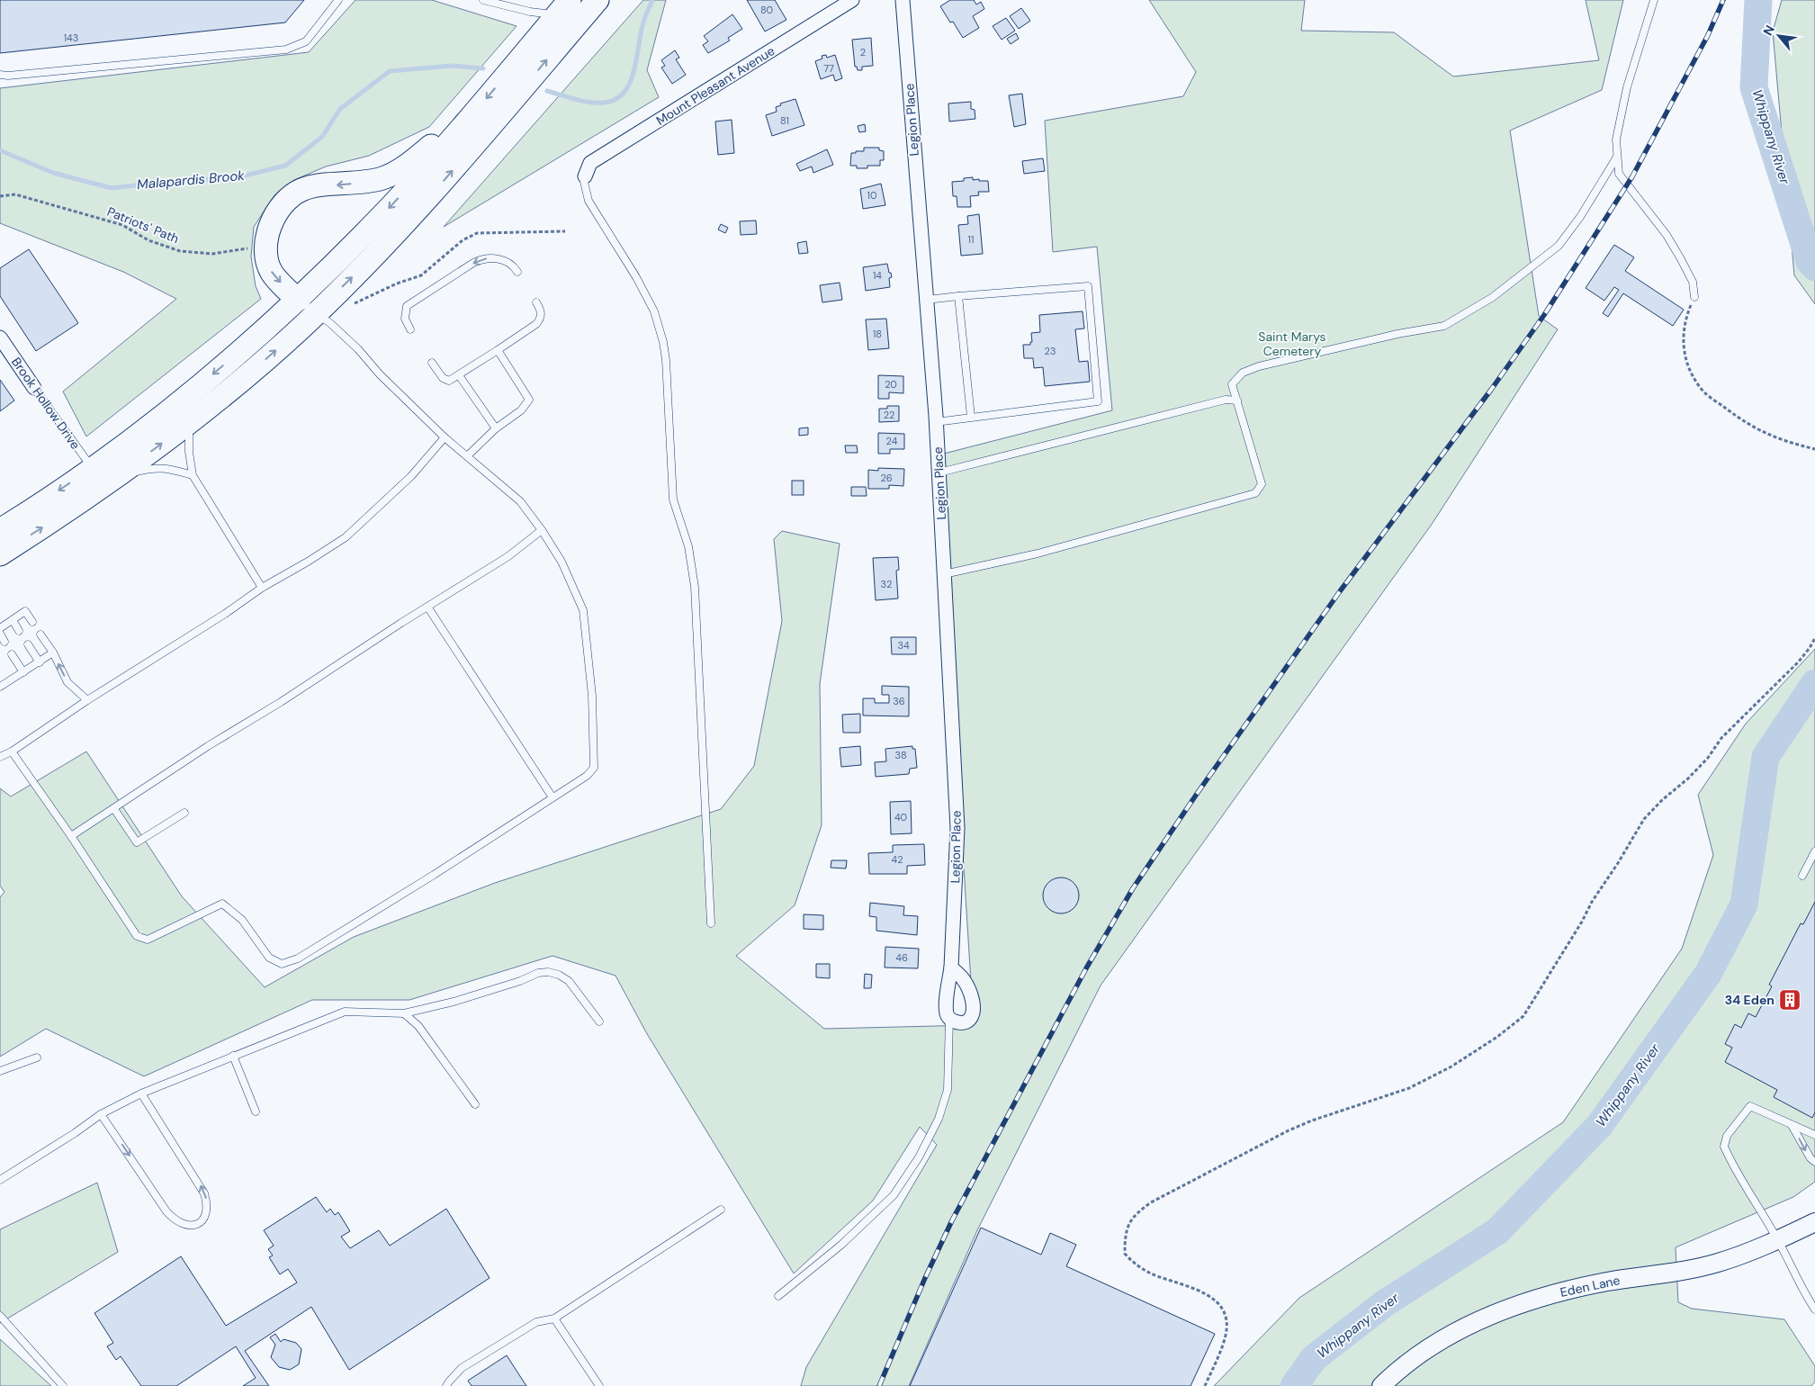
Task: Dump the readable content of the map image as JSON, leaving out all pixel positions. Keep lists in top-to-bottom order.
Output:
{
  "streets": {
    "street": [
      "Mount Pleasant Avenue",
      "Legion Place",
      "Brook Hollow Drive",
      "Eden Lane"
    ],
    "path": ["Patriots' Path"]
  },
  "water": ["Whippany River", "Malapardis Brook"],
  "parks": ["Saint Marys Cemetery"],
  "places": {
    "building": ["34 Eden"]
  },
  "house_numbers": [
    "80",
    "143",
    "2",
    "77",
    "81",
    "10",
    "11",
    "14",
    "18",
    "23",
    "20",
    "22",
    "24",
    "26",
    "32",
    "34",
    "36",
    "38",
    "40",
    "42",
    "46"
  ],
  "north": "top left"
}
